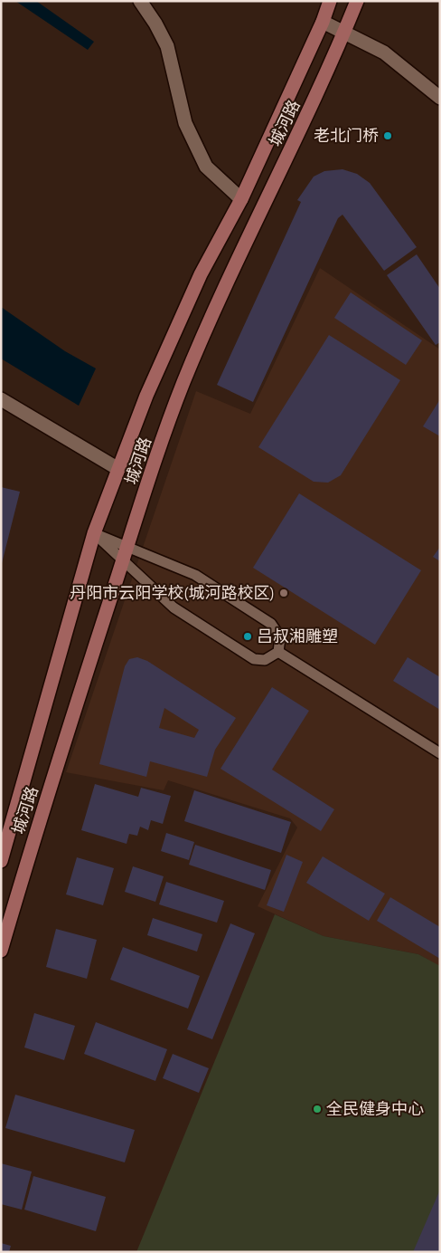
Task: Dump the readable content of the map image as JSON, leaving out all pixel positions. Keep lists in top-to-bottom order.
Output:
{
  "streets": {
    "main road": ["城河路"]
  },
  "places": [
    "老北门桥",
    "丹阳市云阳学校(城河路校区)",
    "吕叔湘雕塑",
    "全民健身中心"
  ]
}
